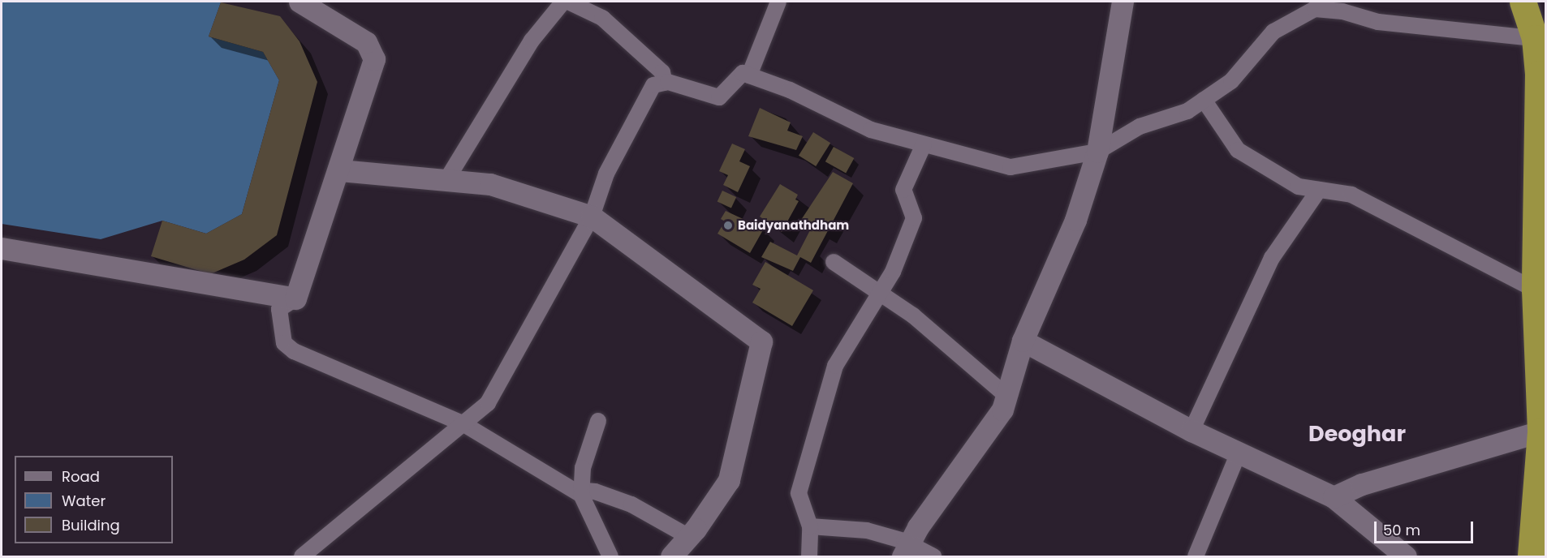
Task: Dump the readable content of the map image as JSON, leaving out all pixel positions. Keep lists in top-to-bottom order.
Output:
{
  "districts": ["Deoghar"],
  "places": ["Baidyanathdham"],
  "legend": ["Road", "Water", "Building"],
  "scale_bar": "50 m"
}
